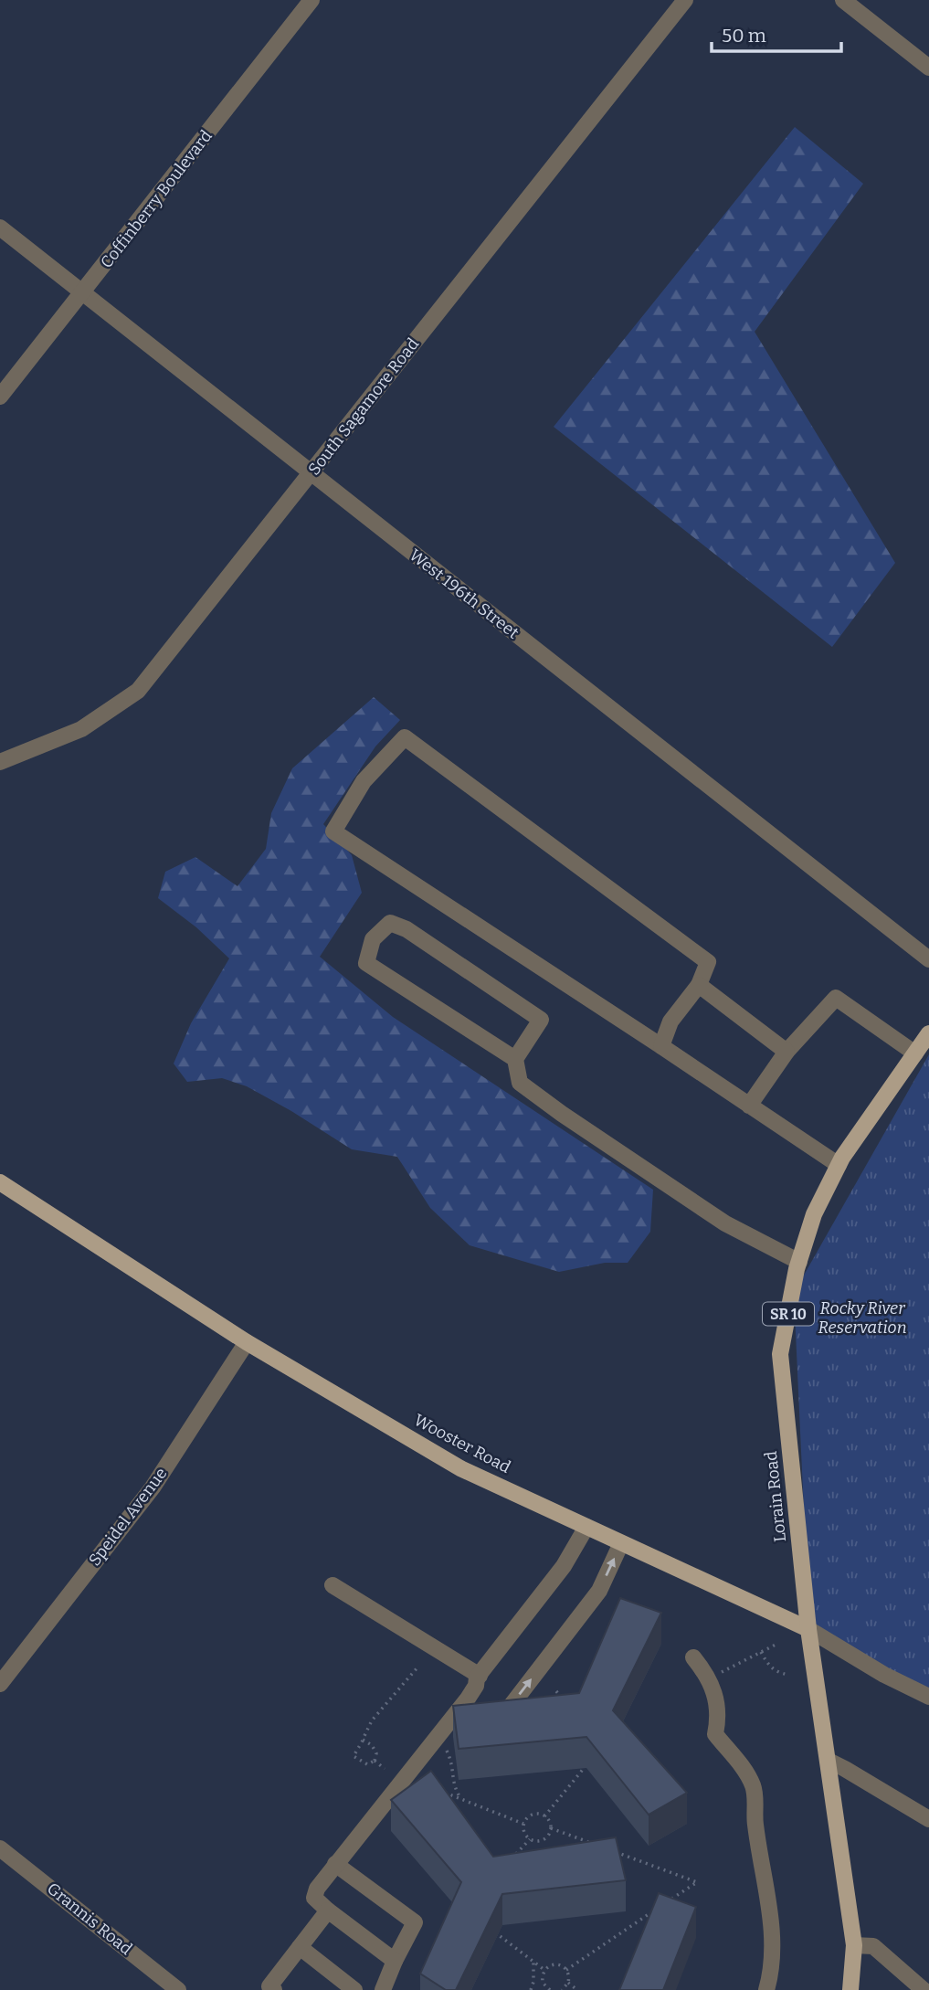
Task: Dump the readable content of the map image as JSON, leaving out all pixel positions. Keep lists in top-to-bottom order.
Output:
{
  "streets": {
    "main road": ["SR 10", "Wooster Road", "Lorain Road"],
    "street": [
      "Coffinberry Boulevard",
      "South Sagamore Road",
      "West 196th Street",
      "Speidel Avenue",
      "Grannis Road"
    ]
  },
  "crossings": [
    ["Coffinberry Boulevard", "West 196th Street"],
    ["South Sagamore Road", "West 196th Street"],
    ["Wooster Road", "Lorain Road"],
    ["Wooster Road", "Speidel Avenue"]
  ],
  "parks": ["Rocky River Reservation"],
  "scale_bar": "50 m"
}
